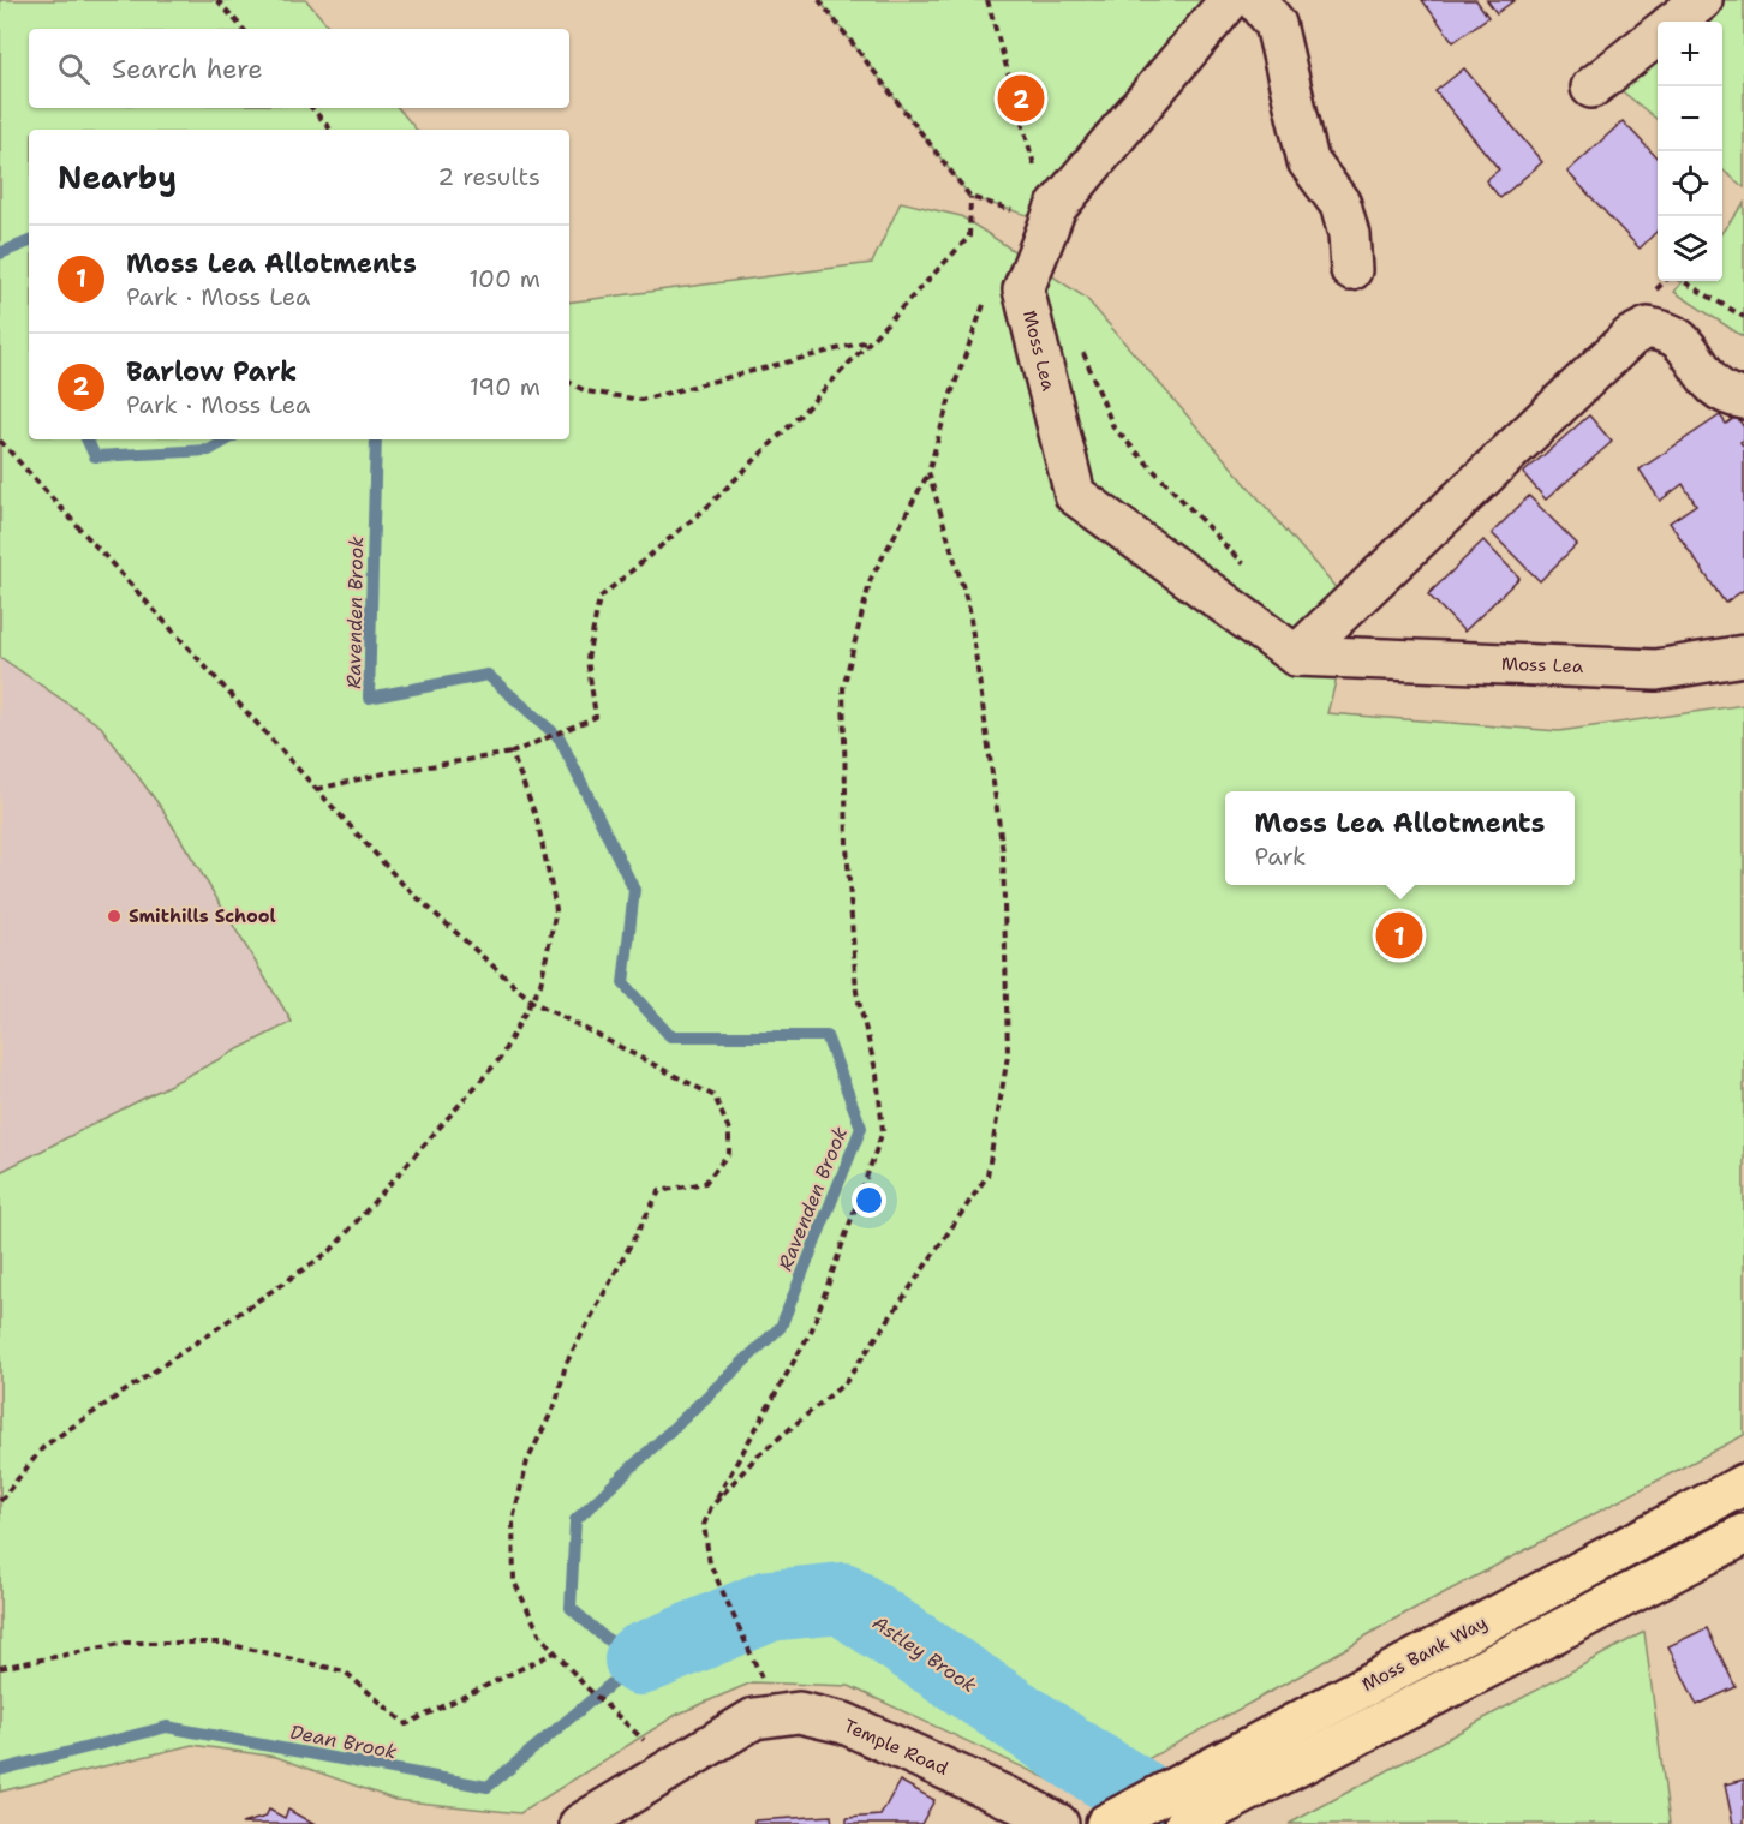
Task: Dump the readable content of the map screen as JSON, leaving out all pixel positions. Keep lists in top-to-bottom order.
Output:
{
  "streets": {
    "highway": ["Moss Bank Way"],
    "street": ["Moss Lea", "Temple Road"]
  },
  "water": ["Ravenden Brook", "Astley Brook", "Dean Brook"],
  "places": ["Smithills School"],
  "page": {
    "map_buttons": ["+", "−"],
    "search": "Search here",
    "pins": ["2", "1"],
    "heading": ["Nearby", "2 results"],
    "list": [
      {
        "mark": "1",
        "name": "Moss Lea Allotments",
        "note": "Park · Moss Lea",
        "value": "100 m"
      },
      {
        "mark": "2",
        "name": "Barlow Park",
        "note": "Park · Moss Lea",
        "value": "190 m"
      }
    ],
    "popup": ["Moss Lea Allotments", "Park"]
  }
}
